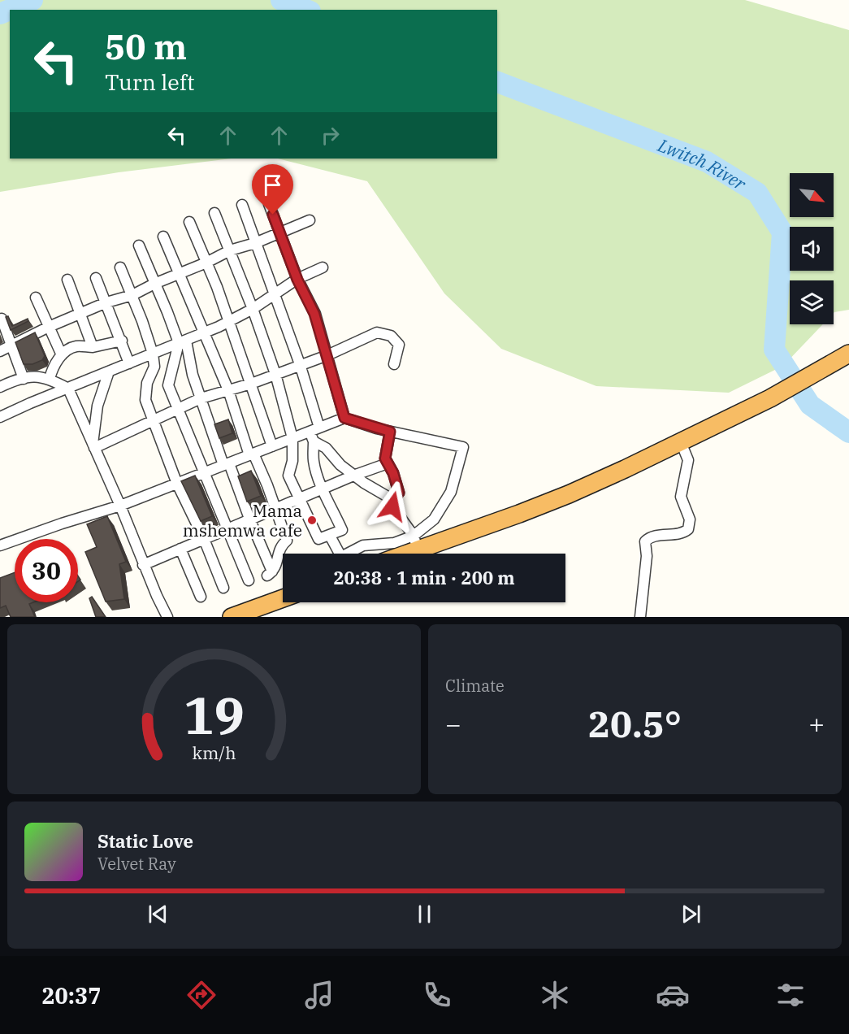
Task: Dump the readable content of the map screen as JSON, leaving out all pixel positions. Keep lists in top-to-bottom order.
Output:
{
  "water": ["Lwitch River"],
  "places": ["Mama mshemwa cafe"],
  "north": "bottom right",
  "page": {
    "turn": ["50 m", "Turn left"],
    "limit": "30",
    "trip": "20:38 · 1 min · 200 m",
    "tile": "Climate",
    "heat": ["−", "20.5°", "+"],
    "song": ["Static Love", "Velvet Ray"],
    "tabs": "20:37",
    "gauge": ["19", "km/h"]
  }
}
